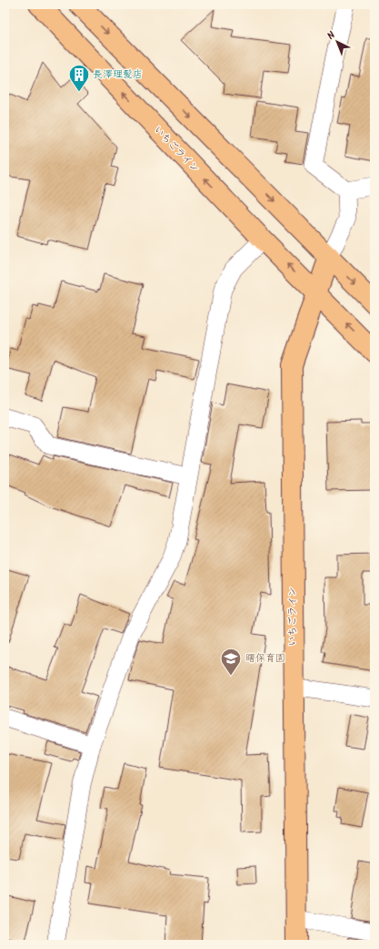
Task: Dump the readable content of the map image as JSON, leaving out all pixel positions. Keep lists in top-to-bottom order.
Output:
{
  "streets": {
    "highway": ["いちごライン"]
  },
  "places": {
    "building": ["長澤理髪店"],
    "school or university": ["曙保育園"]
  },
  "north": "top left"
}
